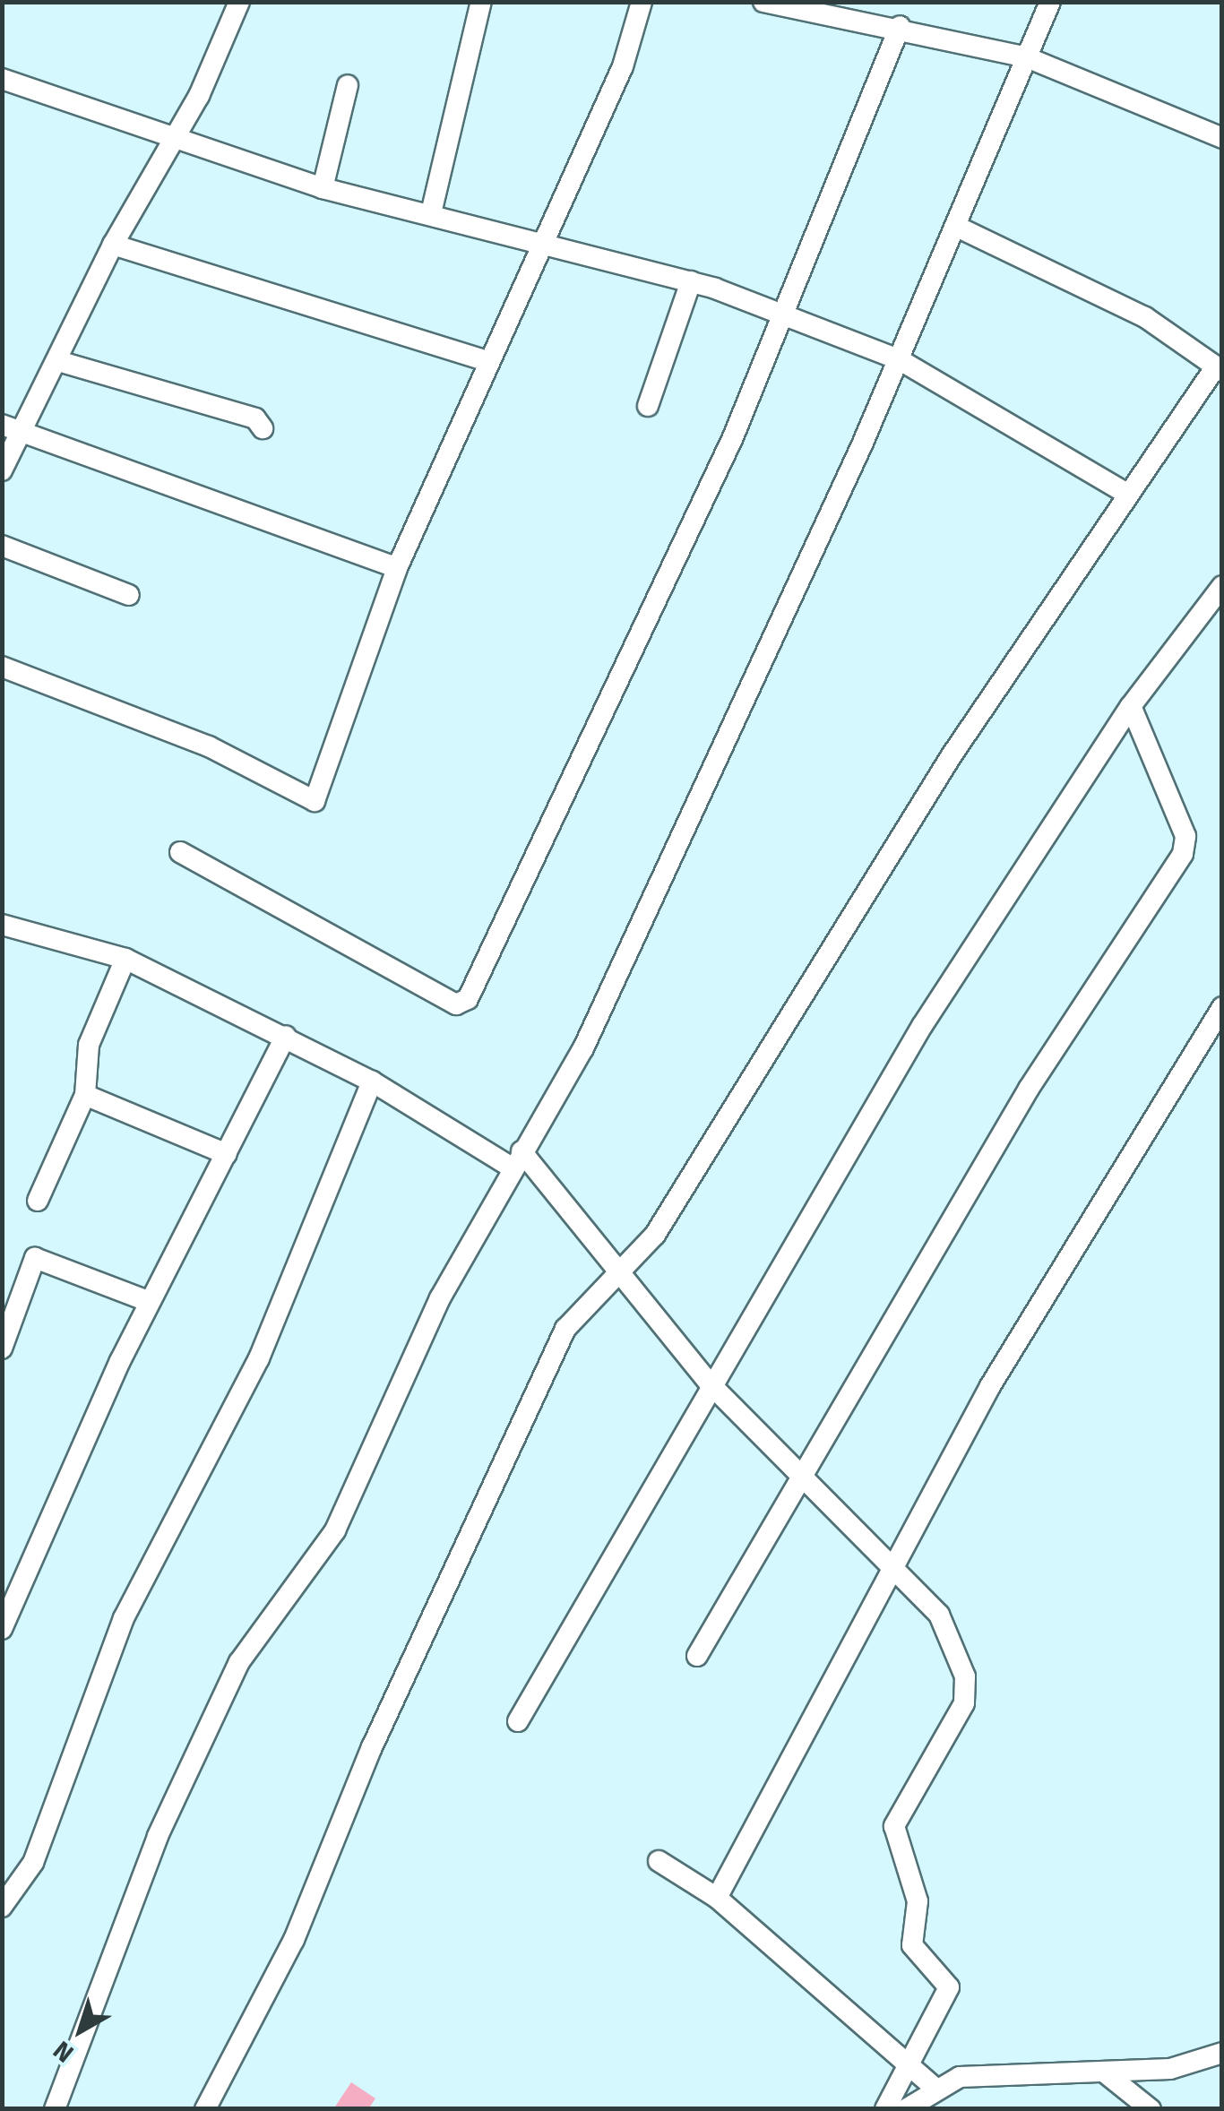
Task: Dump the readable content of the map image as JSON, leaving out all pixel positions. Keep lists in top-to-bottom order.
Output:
{
  "north": "bottom left"
}
